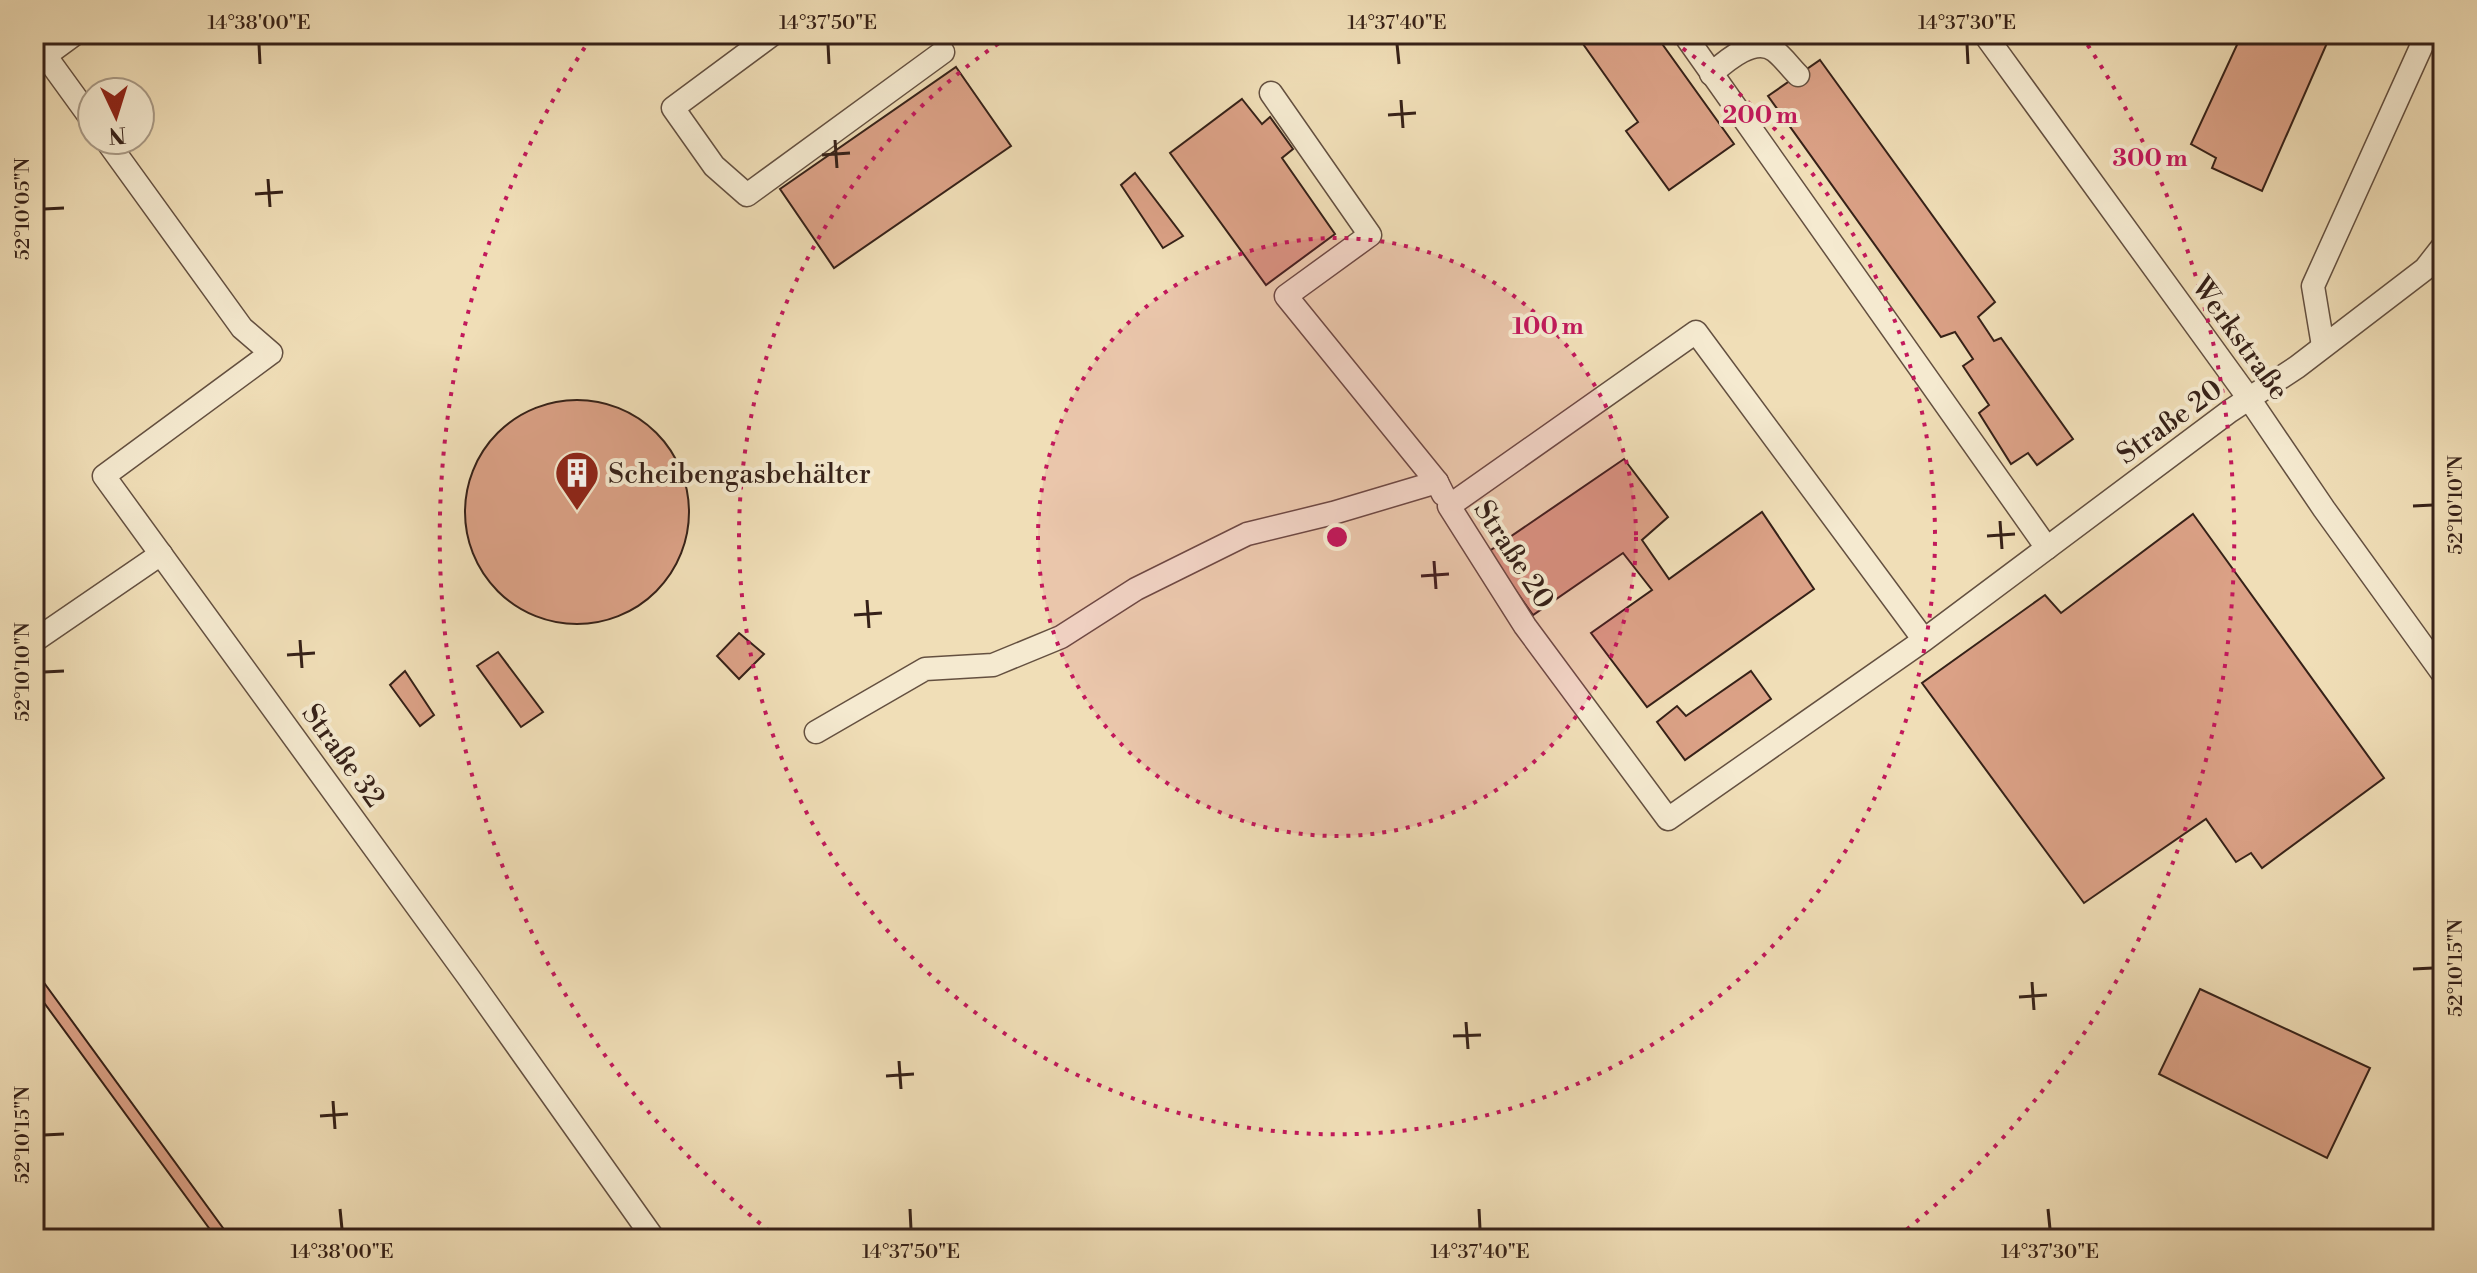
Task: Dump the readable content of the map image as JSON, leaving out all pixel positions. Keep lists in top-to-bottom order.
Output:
{
  "streets": {
    "street": ["Werkstraße", "Straße 20", "Straße 32"]
  },
  "crossings": [
    ["Werkstraße", "Straße 20"]
  ],
  "places": {
    "building": ["Scheibengasbehälter"]
  },
  "north": "bottom",
  "coordinates": [
    "14°38'00\"E",
    "14°37'50\"E",
    "14°37'40\"E",
    "14°37'30\"E",
    "52°10'05\"N",
    "52°10'10\"N",
    "52°10'15\"N"
  ],
  "rings": ["200 m", "300 m", "100 m"]
}
